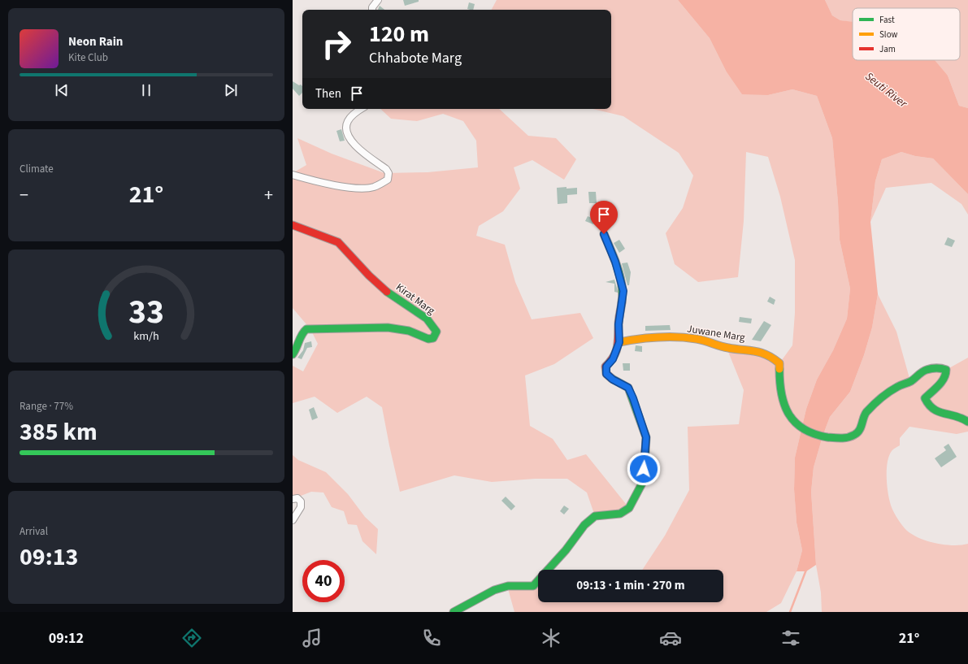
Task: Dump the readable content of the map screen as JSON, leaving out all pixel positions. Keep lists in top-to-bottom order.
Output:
{
  "streets": {
    "street": ["Kirat Marg", "Juwane Marg"]
  },
  "water": ["Seuti River"],
  "legend": ["Fast", "Slow", "Jam"],
  "page": {
    "turn": ["120 m", "Chhabote Marg"],
    "song": ["Neon Rain", "Kite Club"],
    "then": "Then",
    "tile": [
      "Climate",
      ["Range · 77%", "385 km"],
      ["Arrival", "09:13"]
    ],
    "heat": ["−", "21°", "+"],
    "limit": "40",
    "trip": "09:13 · 1 min · 270 m",
    "tabs": ["09:12", "21°"],
    "gauge": ["33", "km/h"]
  }
}
